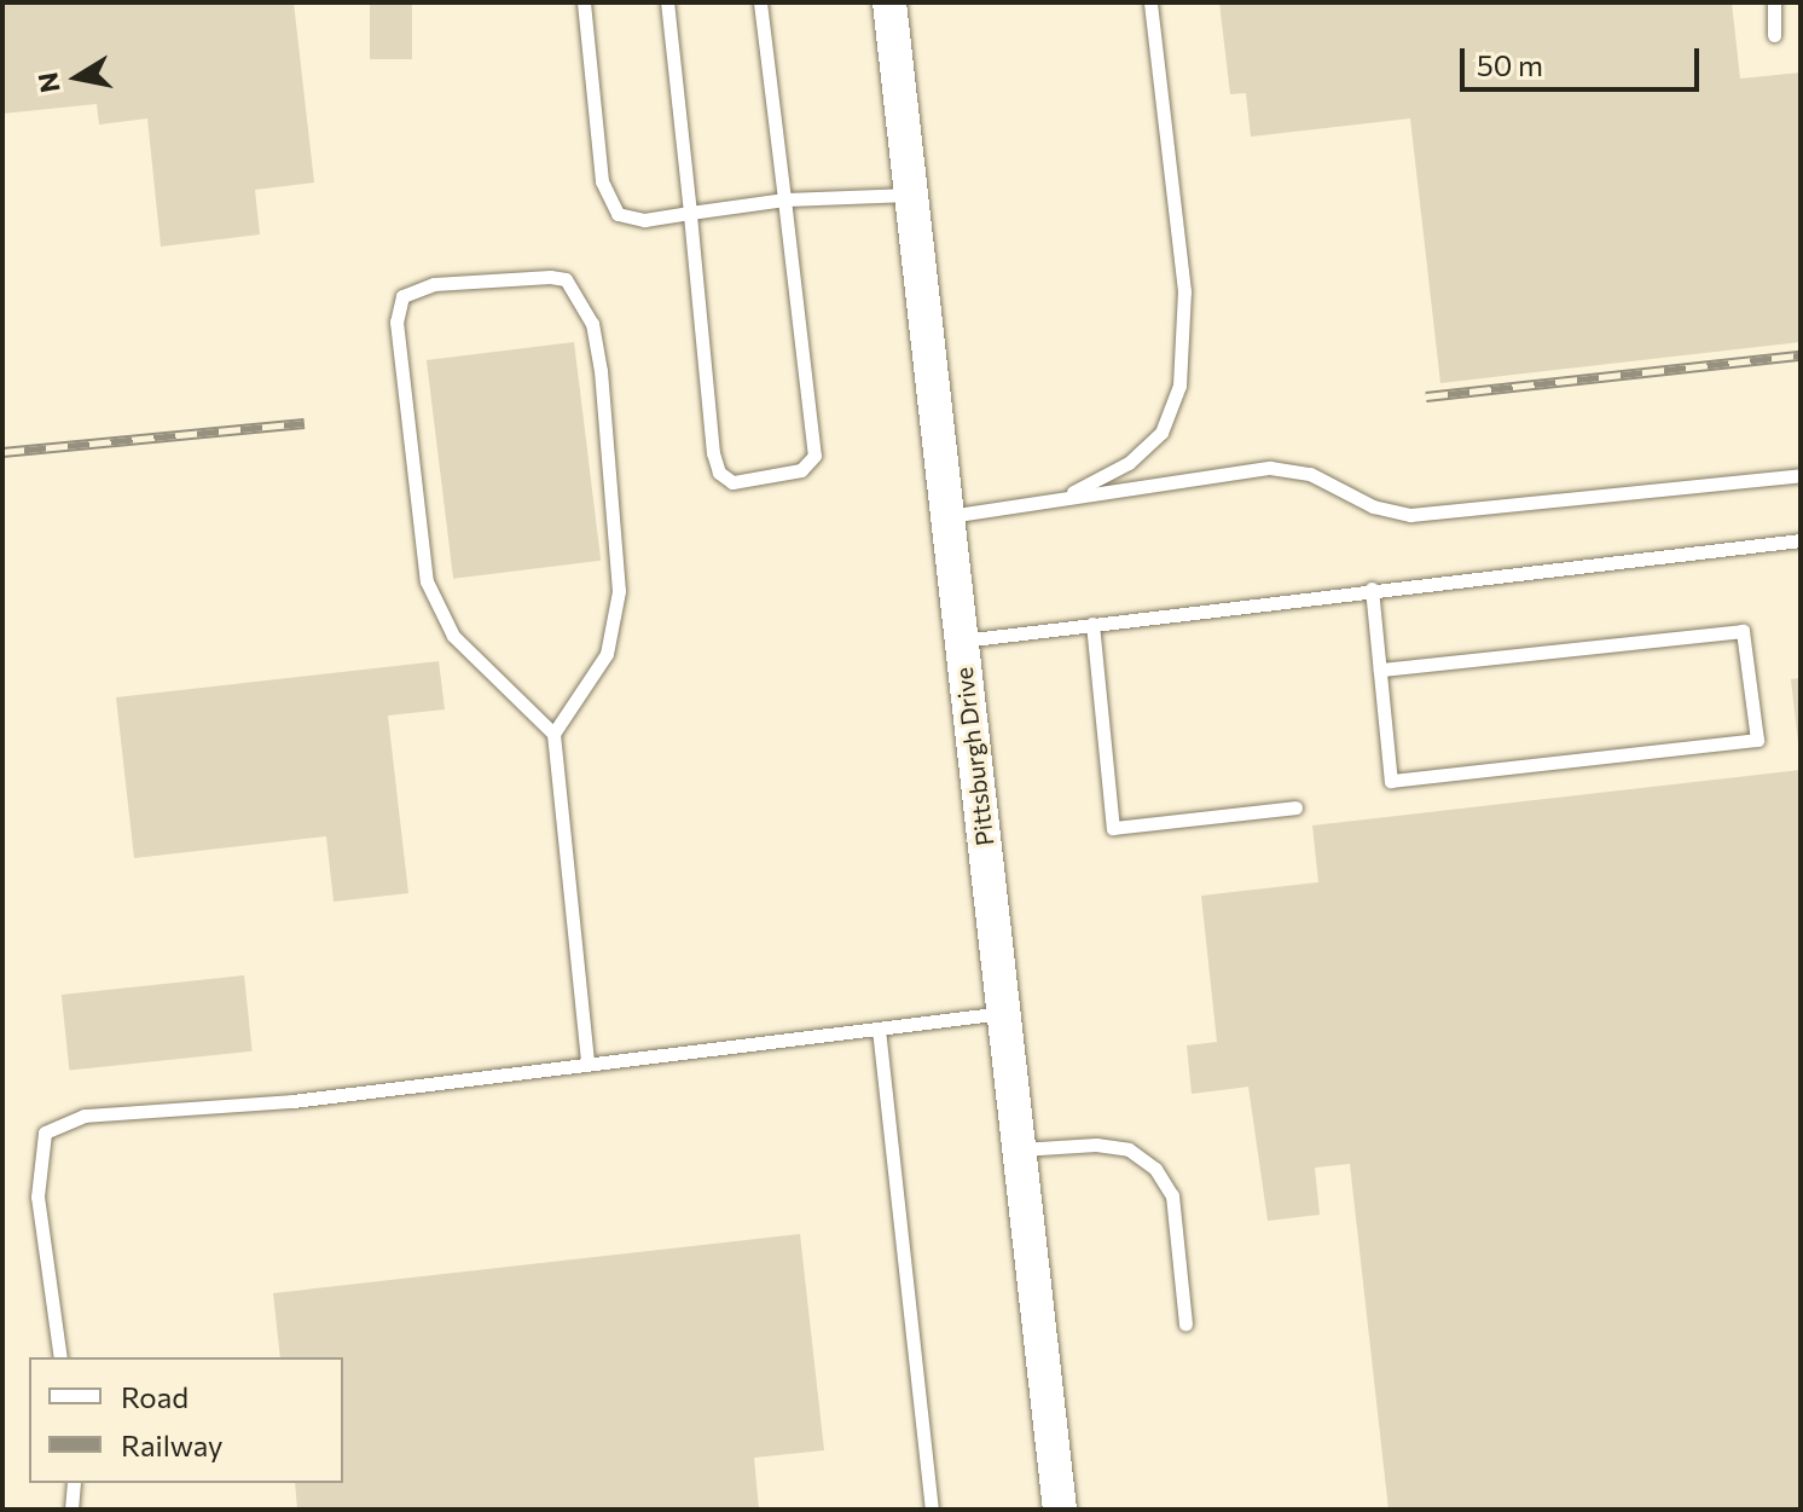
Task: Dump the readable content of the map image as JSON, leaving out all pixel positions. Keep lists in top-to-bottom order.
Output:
{
  "streets": {
    "street": ["Pittsburgh Drive"]
  },
  "legend": ["Road", "Railway"],
  "scale_bar": "50 m",
  "north": "left"
}
